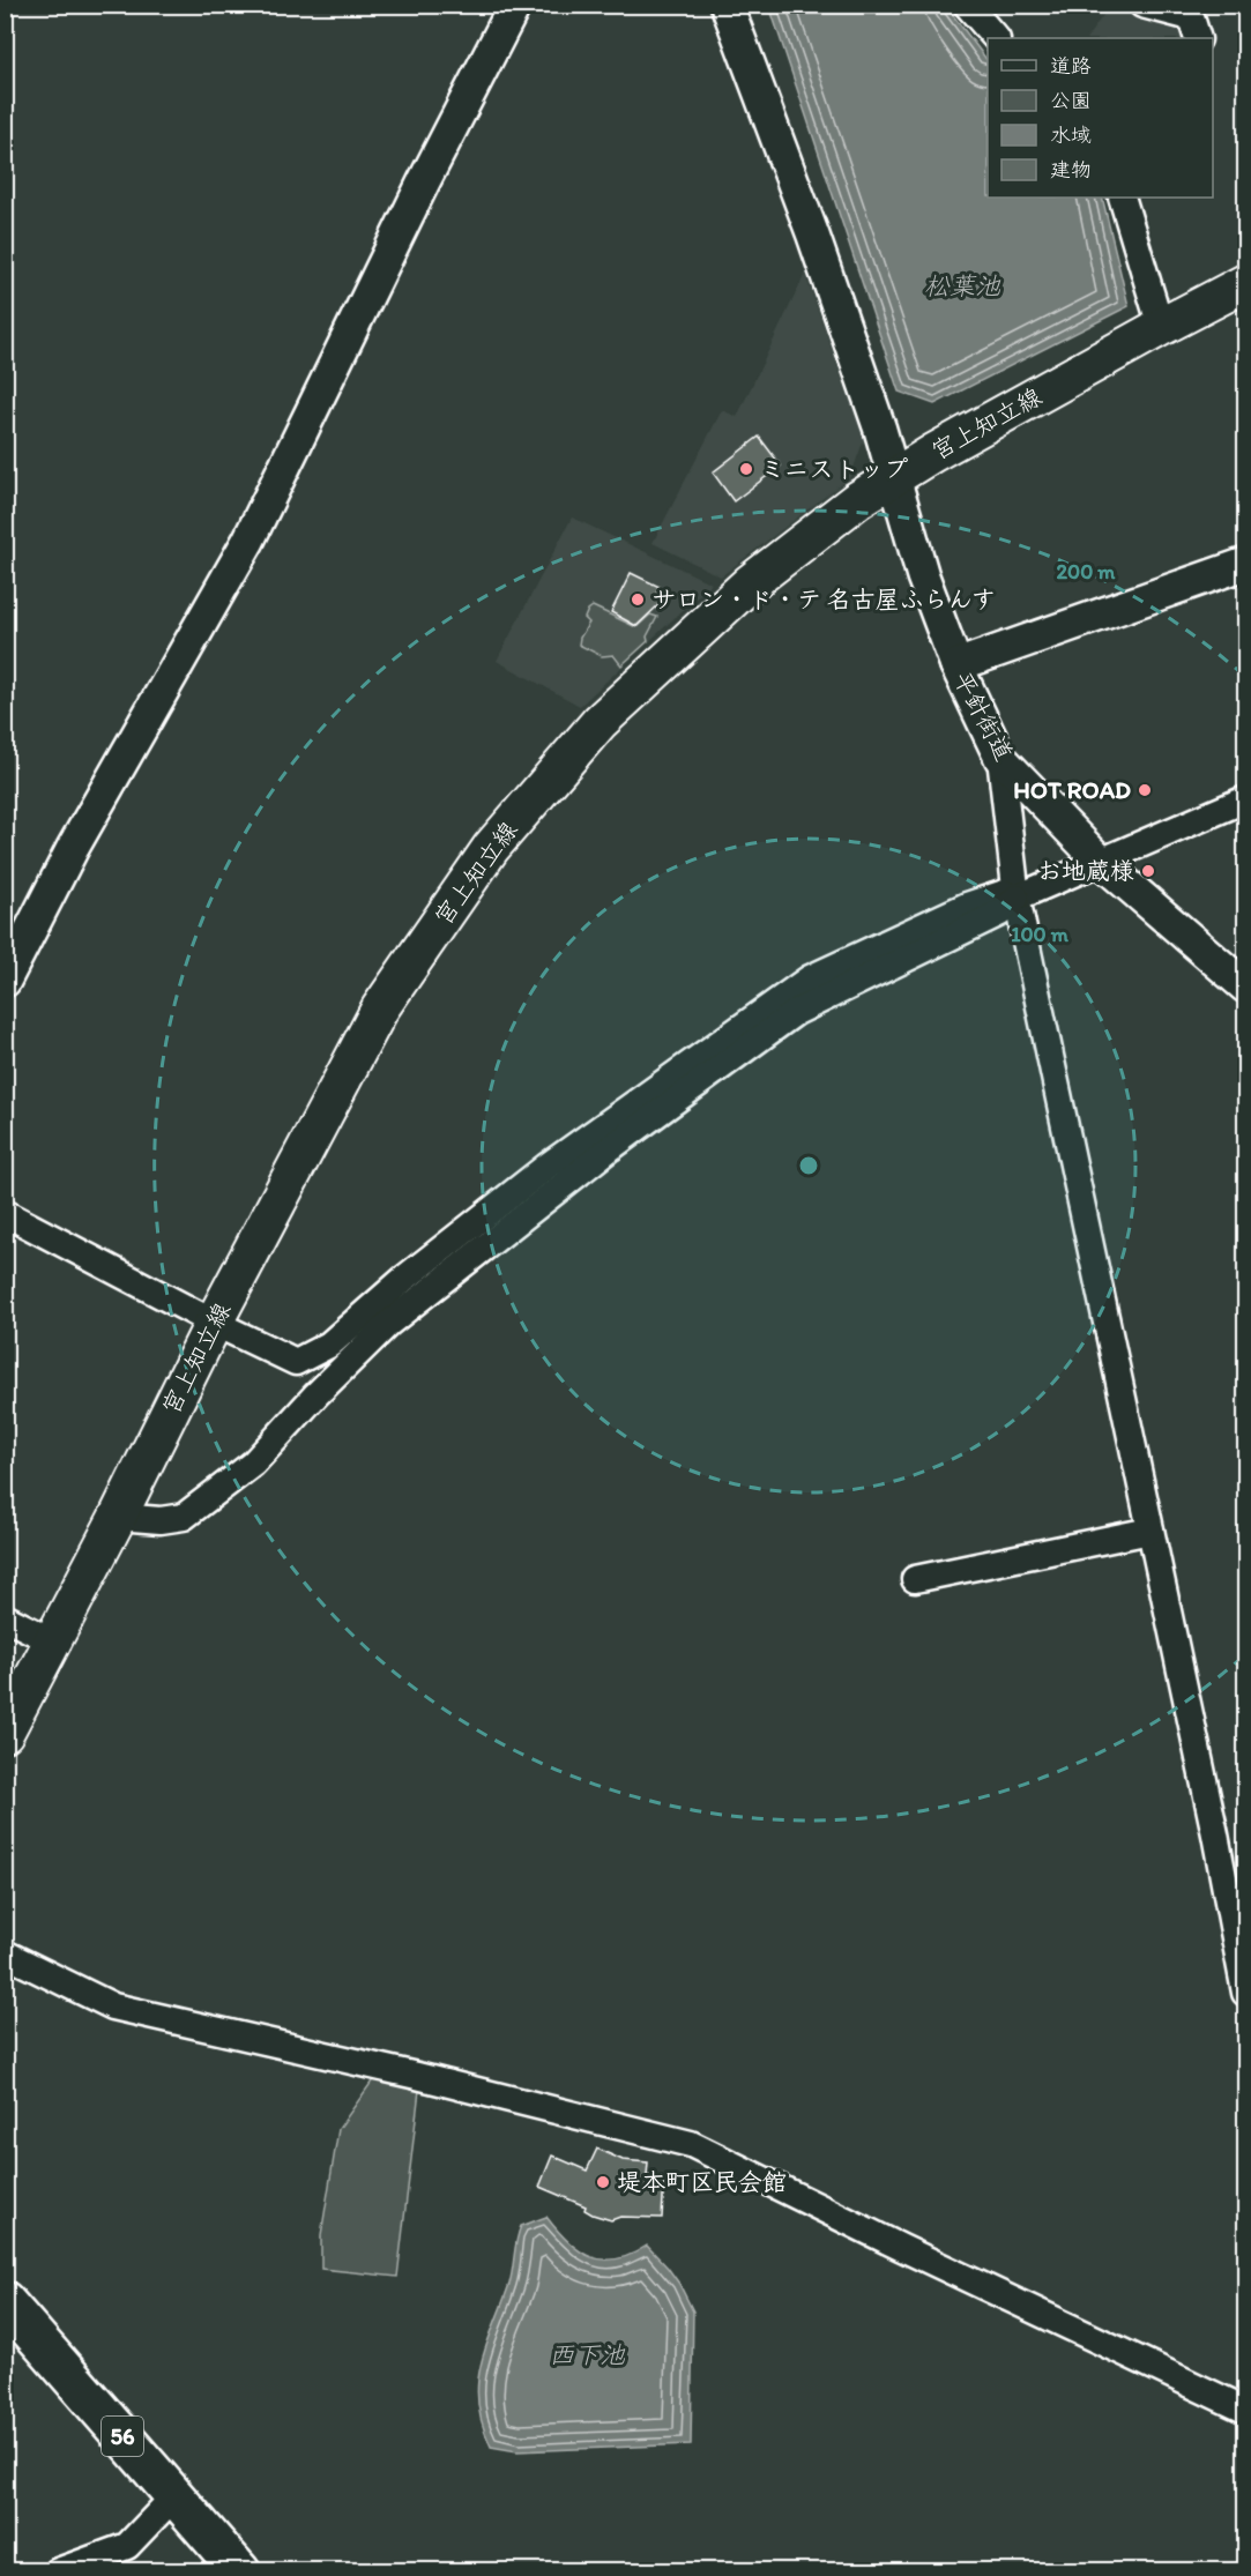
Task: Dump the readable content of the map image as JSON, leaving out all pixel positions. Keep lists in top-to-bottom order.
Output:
{
  "streets": {
    "main road": ["宮上知立線", "56"],
    "street": ["平針街道"]
  },
  "crossings": [
    ["宮上知立線", "平針街道"]
  ],
  "water": ["松葉池", "西下池"],
  "places": [
    "ミニストップ",
    "サロン・ド・テ 名古屋ふらんす",
    "HOT ROAD",
    "お地蔵様",
    "堤本町区民会館"
  ],
  "legend": [
    "道路",
    "公園",
    "水域",
    "建物"
  ],
  "rings": ["200 m", "100 m"]
}
